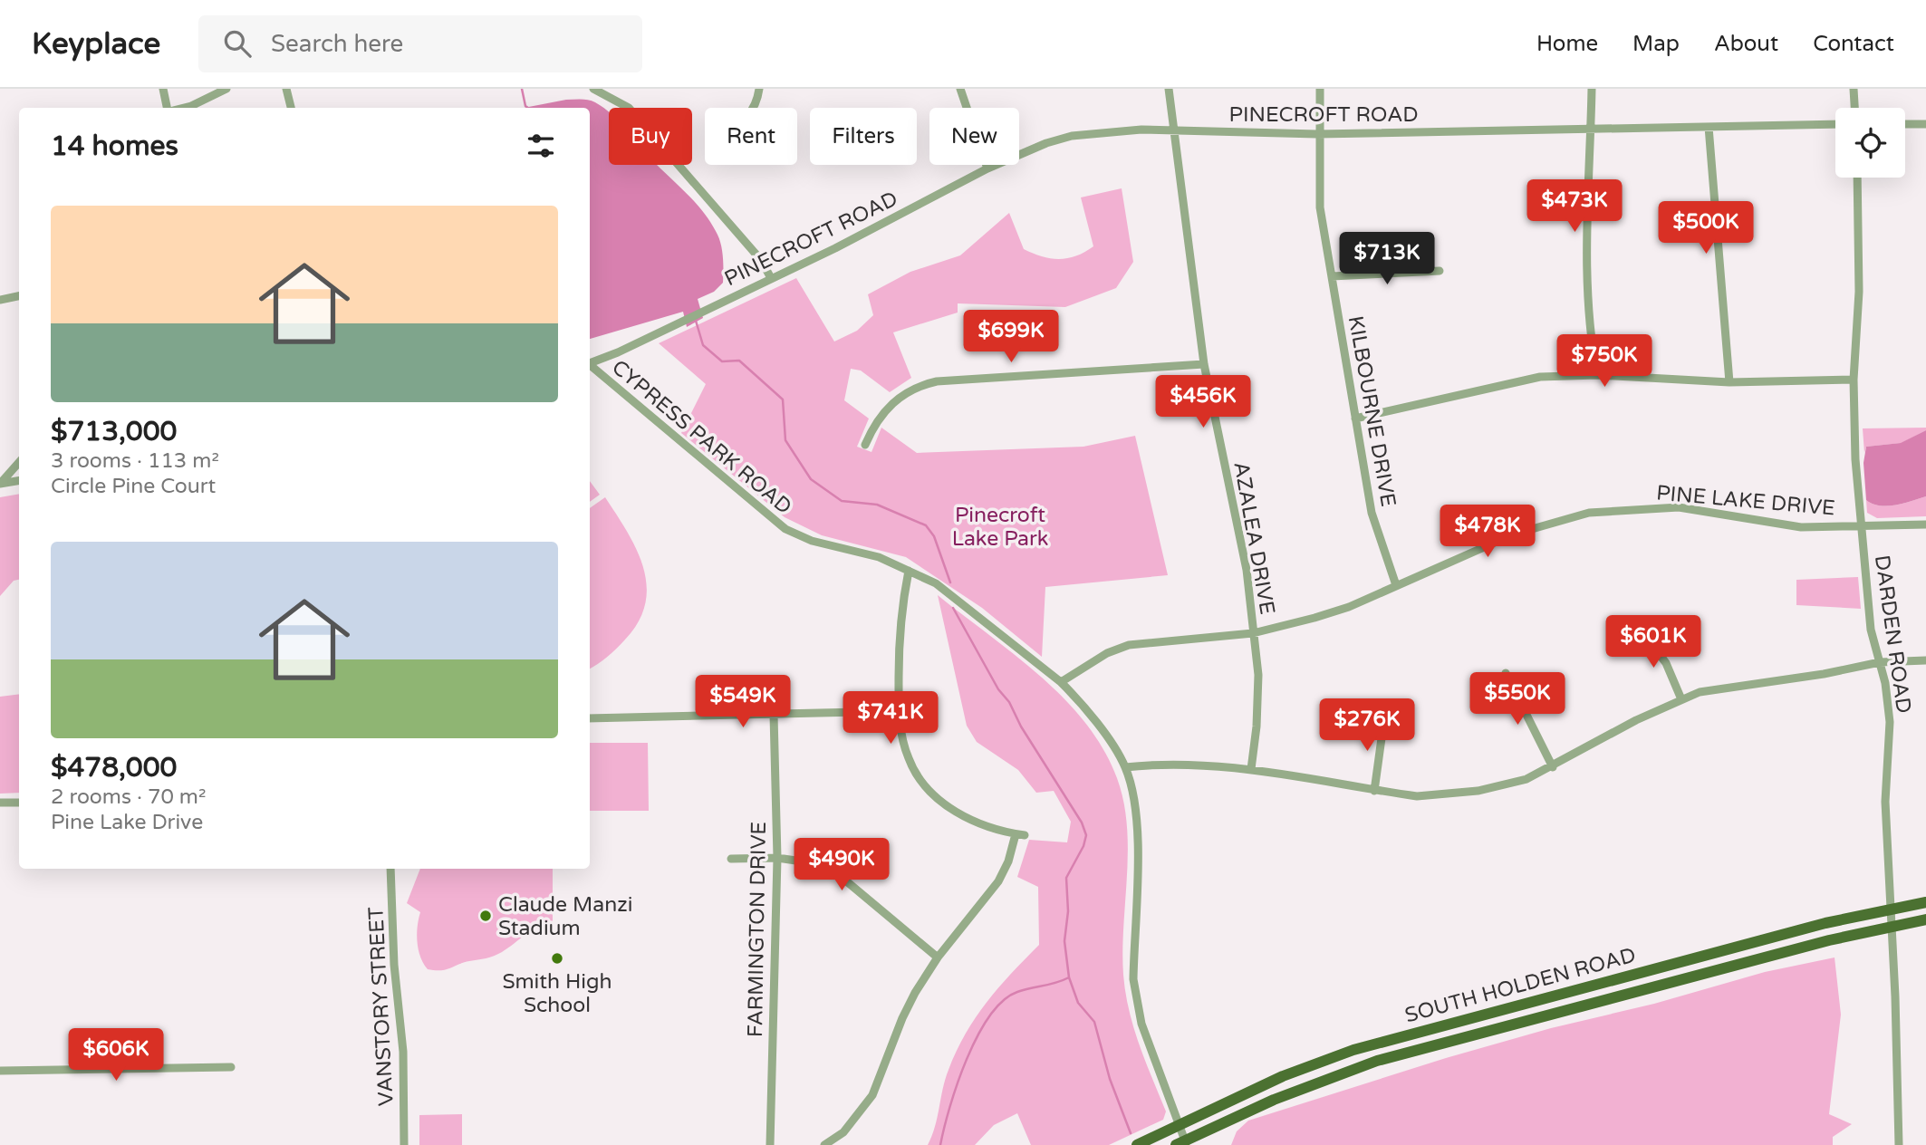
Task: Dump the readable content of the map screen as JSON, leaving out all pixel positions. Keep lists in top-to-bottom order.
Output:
{
  "streets": {
    "main road": ["SOUTH HOLDEN ROAD"],
    "street": [
      "PINECROFT ROAD",
      "KILBOURNE DRIVE",
      "CYPRESS PARK ROAD",
      "PINE LAKE DRIVE",
      "AZALEA DRIVE",
      "DARDEN ROAD",
      "FARMINGTON DRIVE",
      "VANSTORY STREET"
    ]
  },
  "crossings": [
    ["PINECROFT ROAD", "KILBOURNE DRIVE"],
    ["PINECROFT ROAD", "AZALEA DRIVE"],
    ["KILBOURNE DRIVE", "PINE LAKE DRIVE"],
    ["CYPRESS PARK ROAD", "PINE LAKE DRIVE"],
    ["CYPRESS PARK ROAD", "SOUTH HOLDEN ROAD"],
    ["PINE LAKE DRIVE", "AZALEA DRIVE"],
    ["PINE LAKE DRIVE", "DARDEN ROAD"],
    ["DARDEN ROAD", "SOUTH HOLDEN ROAD"]
  ],
  "parks": ["Pinecroft Lake Park"],
  "places": ["Claude Manzi Stadium", "Smith High School"],
  "page": {
    "header": "Keyplace",
    "search": "Search here",
    "nav": [
      "Home",
      "Map",
      "About",
      "Contact"
    ],
    "chip": [
      "Buy",
      "Rent",
      "Filters",
      "New"
    ],
    "heading": "14 homes",
    "price": [
      "$473K",
      "$500K",
      "$713K",
      "$699K",
      "$750K",
      "$456K",
      "$478K",
      "$601K",
      "$550K",
      "$549K",
      "$741K",
      "$276K",
      "$490K",
      "$606K"
    ],
    "list": [
      {
        "name": "$713,000",
        "note": "3 rooms · 113 m² · Circle Pine Court"
      },
      {
        "name": "$478,000",
        "note": "2 rooms · 70 m² · Pine Lake Drive"
      }
    ]
  }
}
